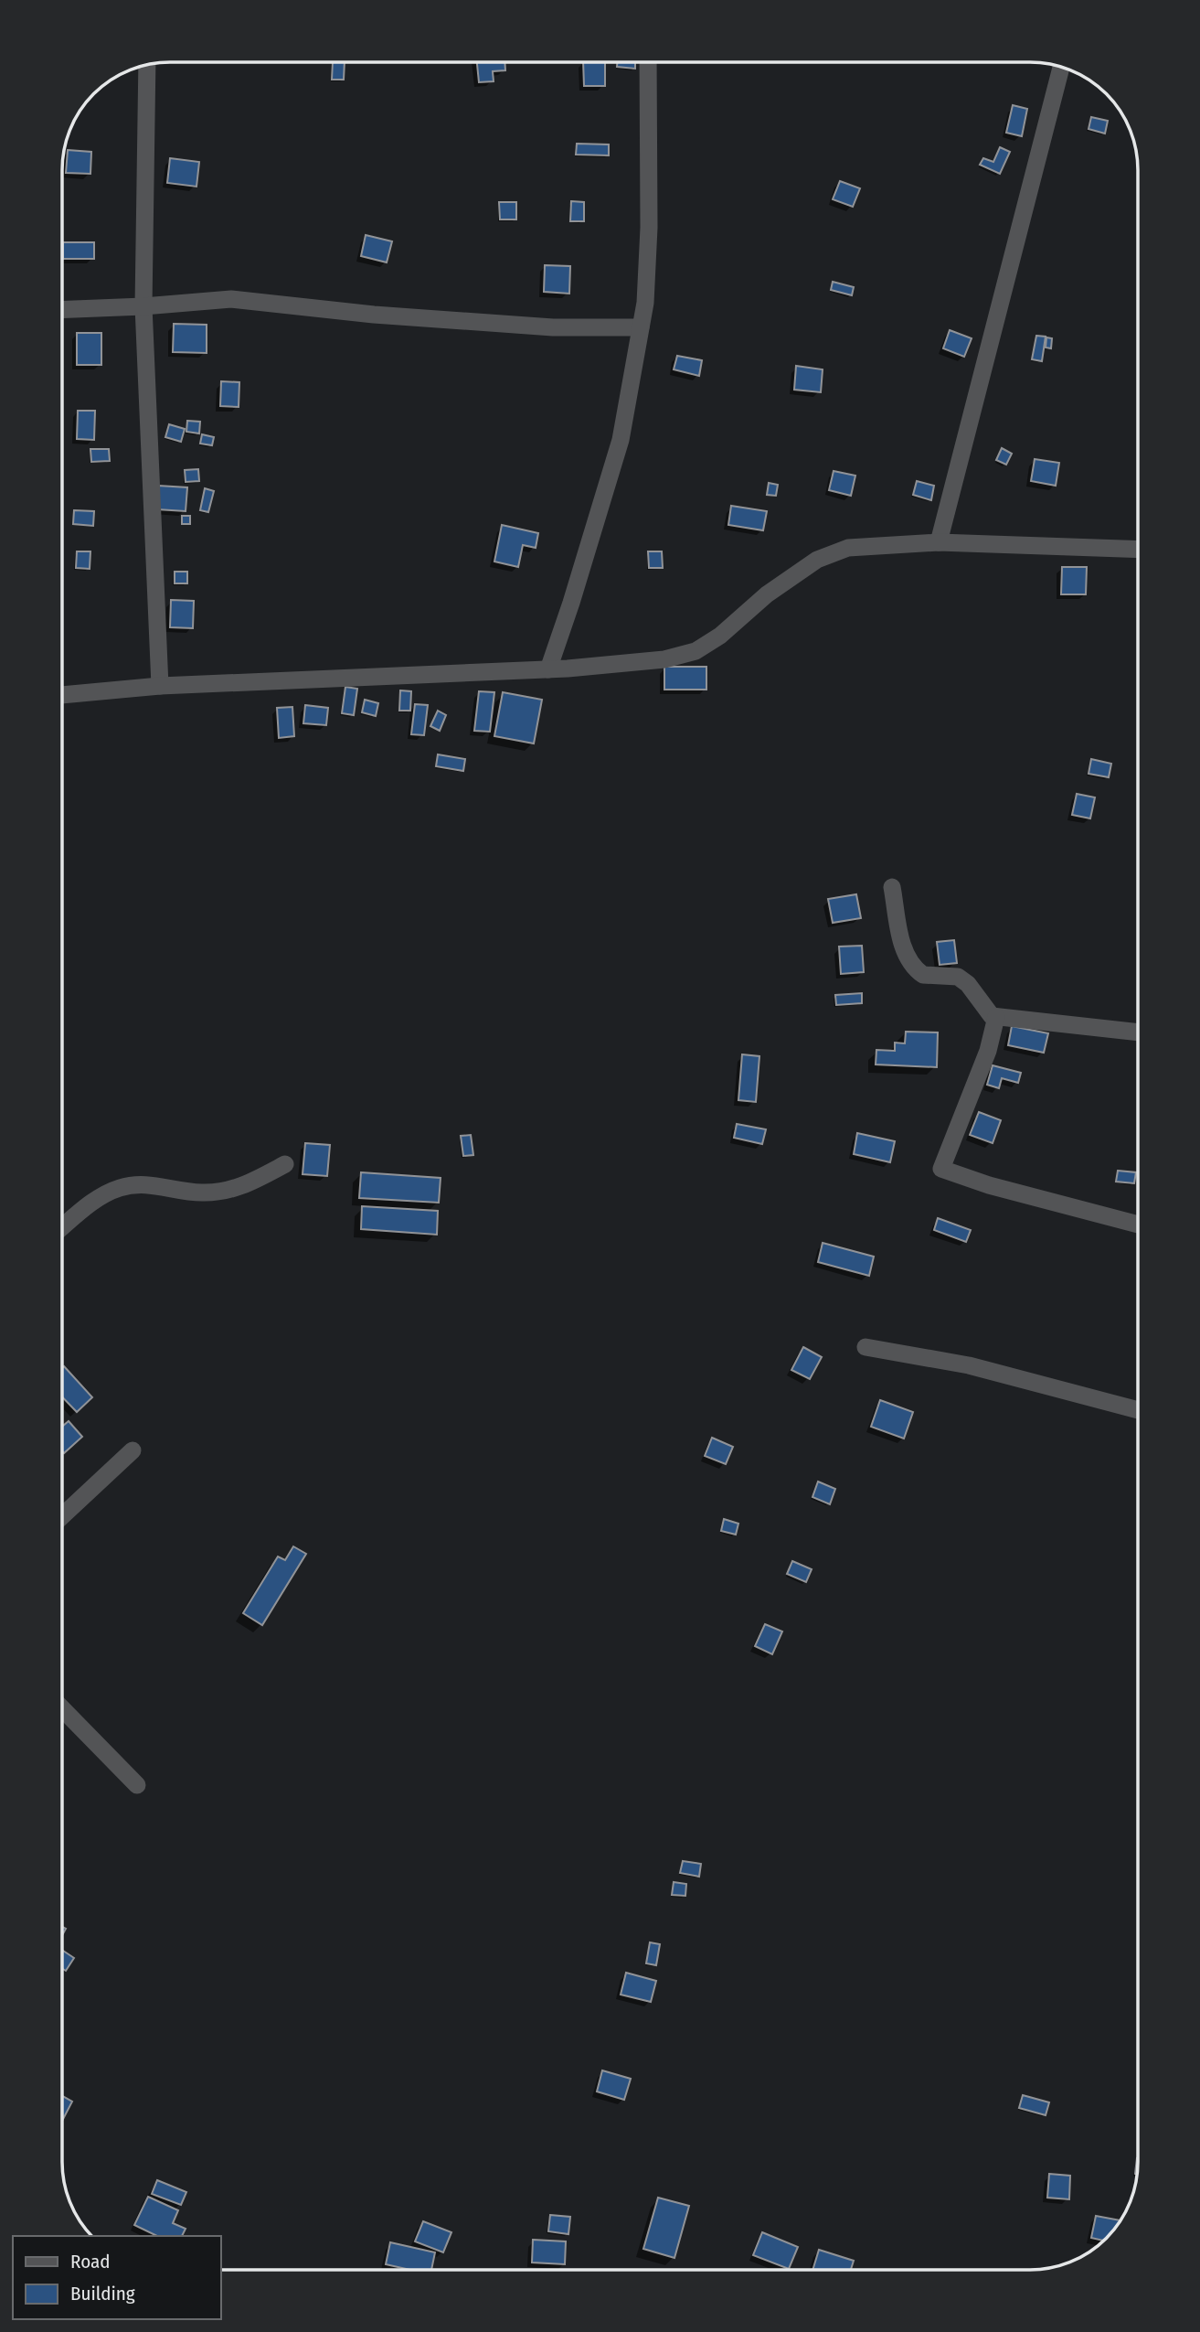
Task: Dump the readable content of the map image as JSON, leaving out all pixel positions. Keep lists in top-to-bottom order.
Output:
{
  "legend": ["Road", "Building"]
}
